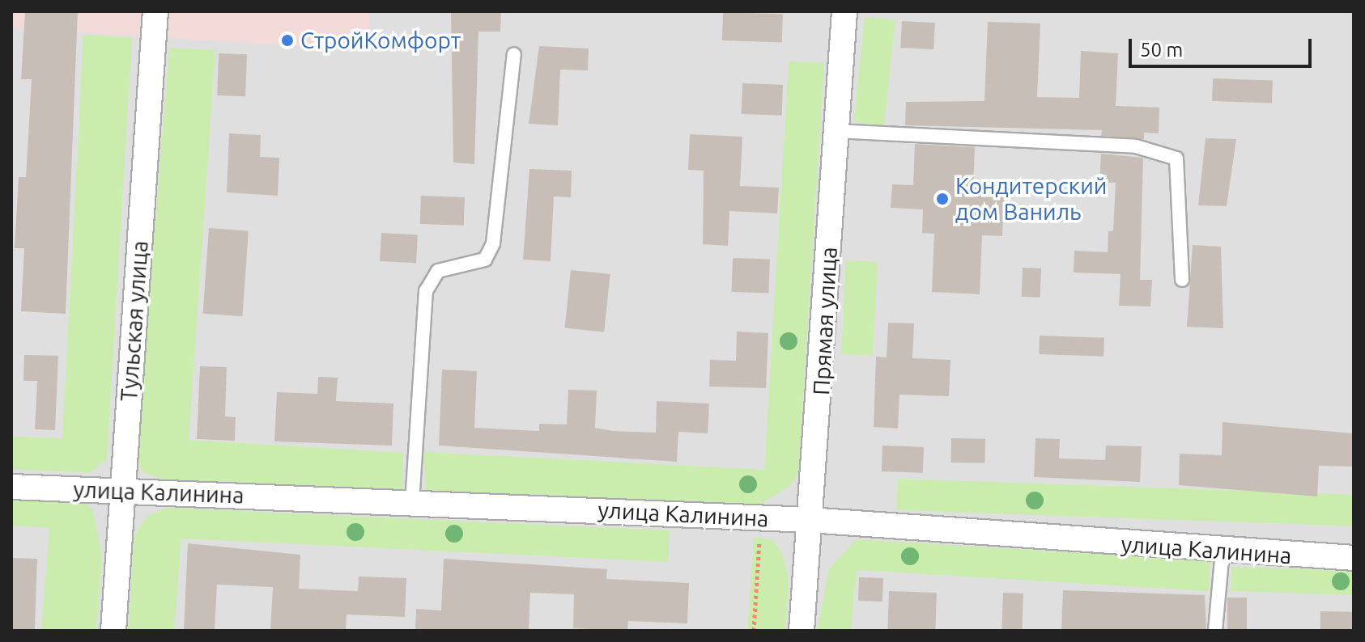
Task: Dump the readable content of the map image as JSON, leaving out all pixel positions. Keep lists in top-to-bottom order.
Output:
{
  "streets": {
    "street": ["Тульская улица", "Прямая улица", "улица Калинина"]
  },
  "crossings": [
    ["Тульская улица", "улица Калинина"],
    ["Прямая улица", "улица Калинина"]
  ],
  "places": ["СтройКомфорт", "Кондитерский дом Ваниль"],
  "scale_bar": "50 m"
}
